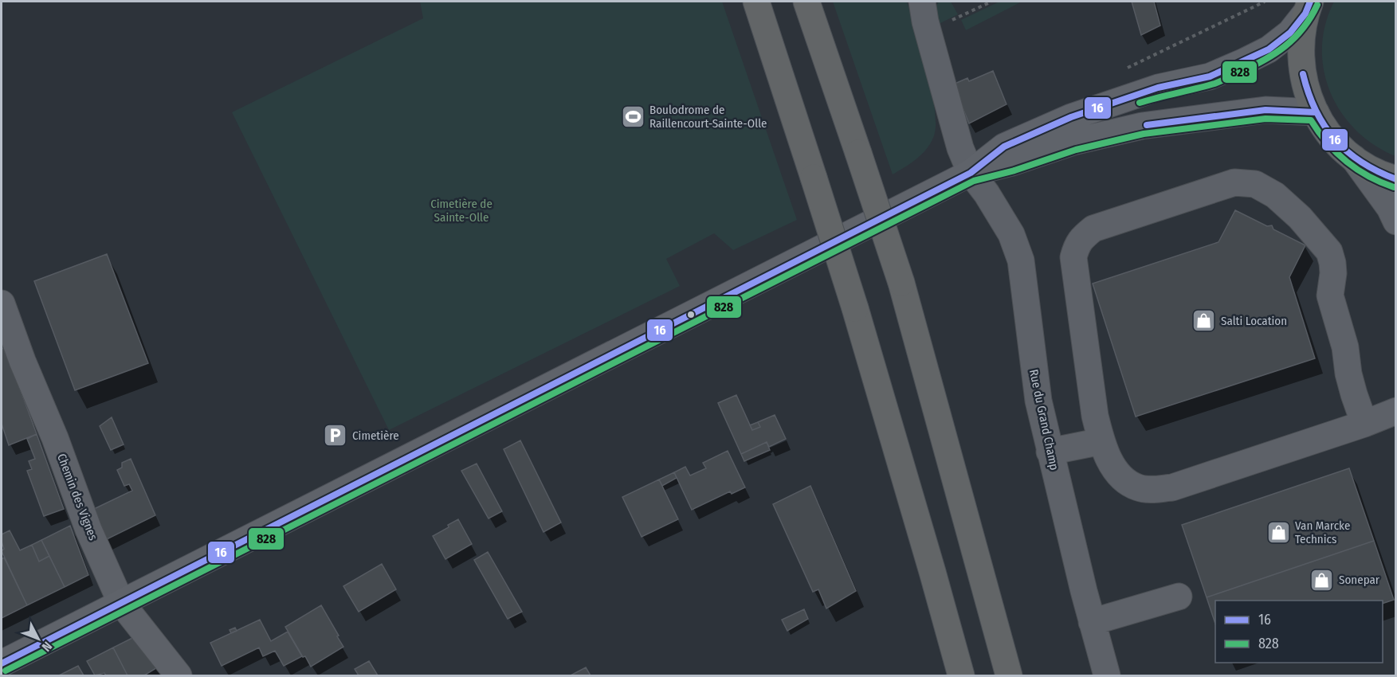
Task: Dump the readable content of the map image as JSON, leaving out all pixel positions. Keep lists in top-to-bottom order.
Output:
{
  "streets": {
    "street": ["Rue du Grand Champ", "Chemin des Vignes"]
  },
  "parks": ["Cimetière de Sainte-Olle"],
  "places": {
    "sports": ["Boulodrome de Raillencourt-Sainte-Olle"],
    "shop": ["Salti Location", "Van Marcke Technics", "Sonepar"],
    "parking": ["Cimetière"]
  },
  "lines": ["transit line 16", "transit line 828"],
  "legend": ["16", "828"],
  "north": "bottom right"
}
